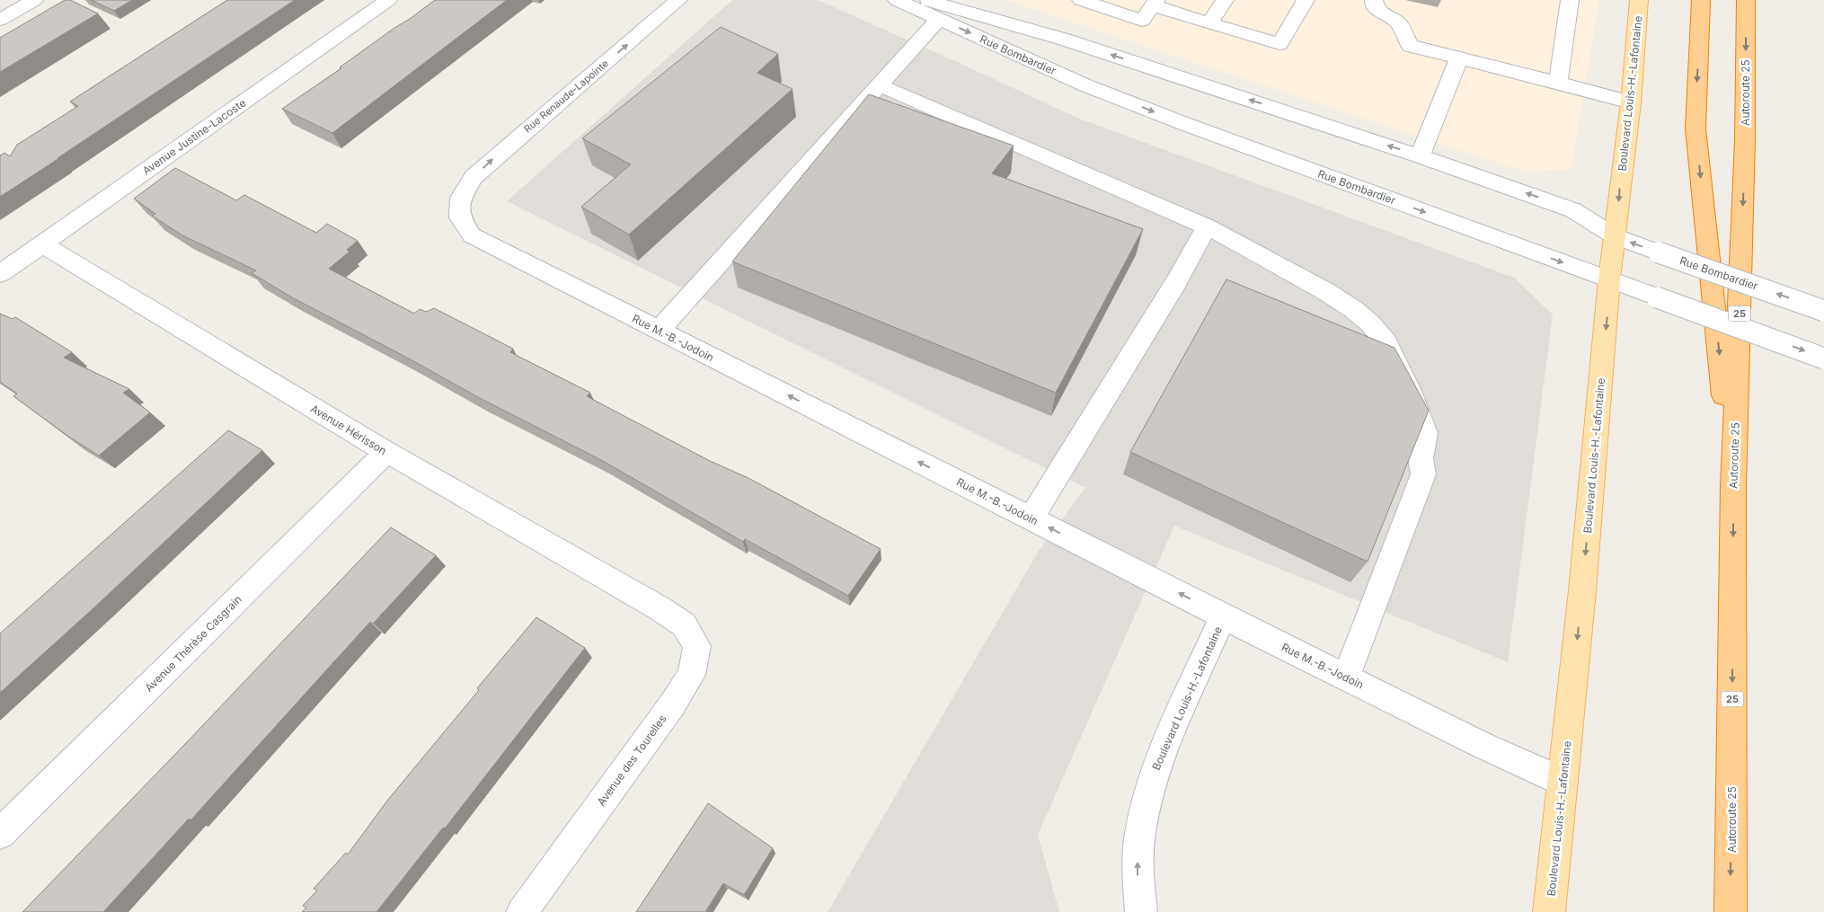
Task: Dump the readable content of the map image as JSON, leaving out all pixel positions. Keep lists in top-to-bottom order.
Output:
{
  "streets": {
    "highway": ["Autoroute 25", "25"],
    "main road": ["Boulevard Louis-H.-Lafontaine"],
    "street": [
      "Rue Bombardier",
      "Rue Renaude-Lapointe",
      "Avenue Justine-Lacoste",
      "Rue M.-B.-Jodoin",
      "Avenue Hérisson",
      "Avenue Thérèse Casgrain",
      "Avenue des Tourelles"
    ]
  },
  "crossings": [
    ["Rue Bombardier", "Boulevard Louis-H.-Lafontaine"],
    ["Boulevard Louis-H.-Lafontaine", "Rue M.-B.-Jodoin"],
    ["Rue Renaude-Lapointe", "Rue M.-B.-Jodoin"],
    ["Avenue Justine-Lacoste", "Avenue Hérisson"],
    ["Avenue Hérisson", "Avenue Thérèse Casgrain"],
    ["Avenue Hérisson", "Avenue des Tourelles"]
  ],
  "one_way": ["Rue M.-B.-Jodoin"]
}
